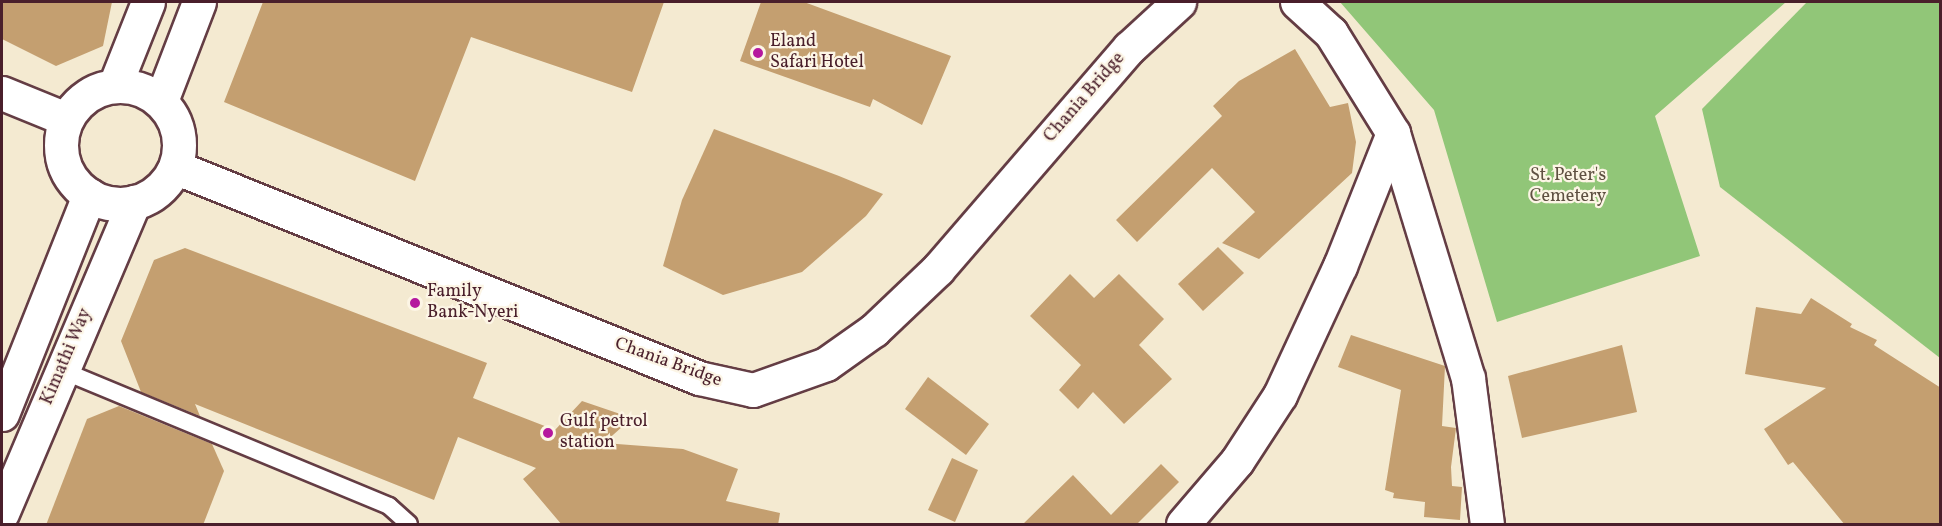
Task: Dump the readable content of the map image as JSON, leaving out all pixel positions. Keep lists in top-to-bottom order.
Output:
{
  "streets": {
    "street": ["Chania Bridge", "Kimathi Way"]
  },
  "crossings": [
    ["Chania Bridge", "Kimathi Way"]
  ],
  "parks": ["St. Peter's Cemetery"],
  "places": ["Eland Safari Hotel", "Family Bank-Nyeri", "Gulf petrol station"]
}
